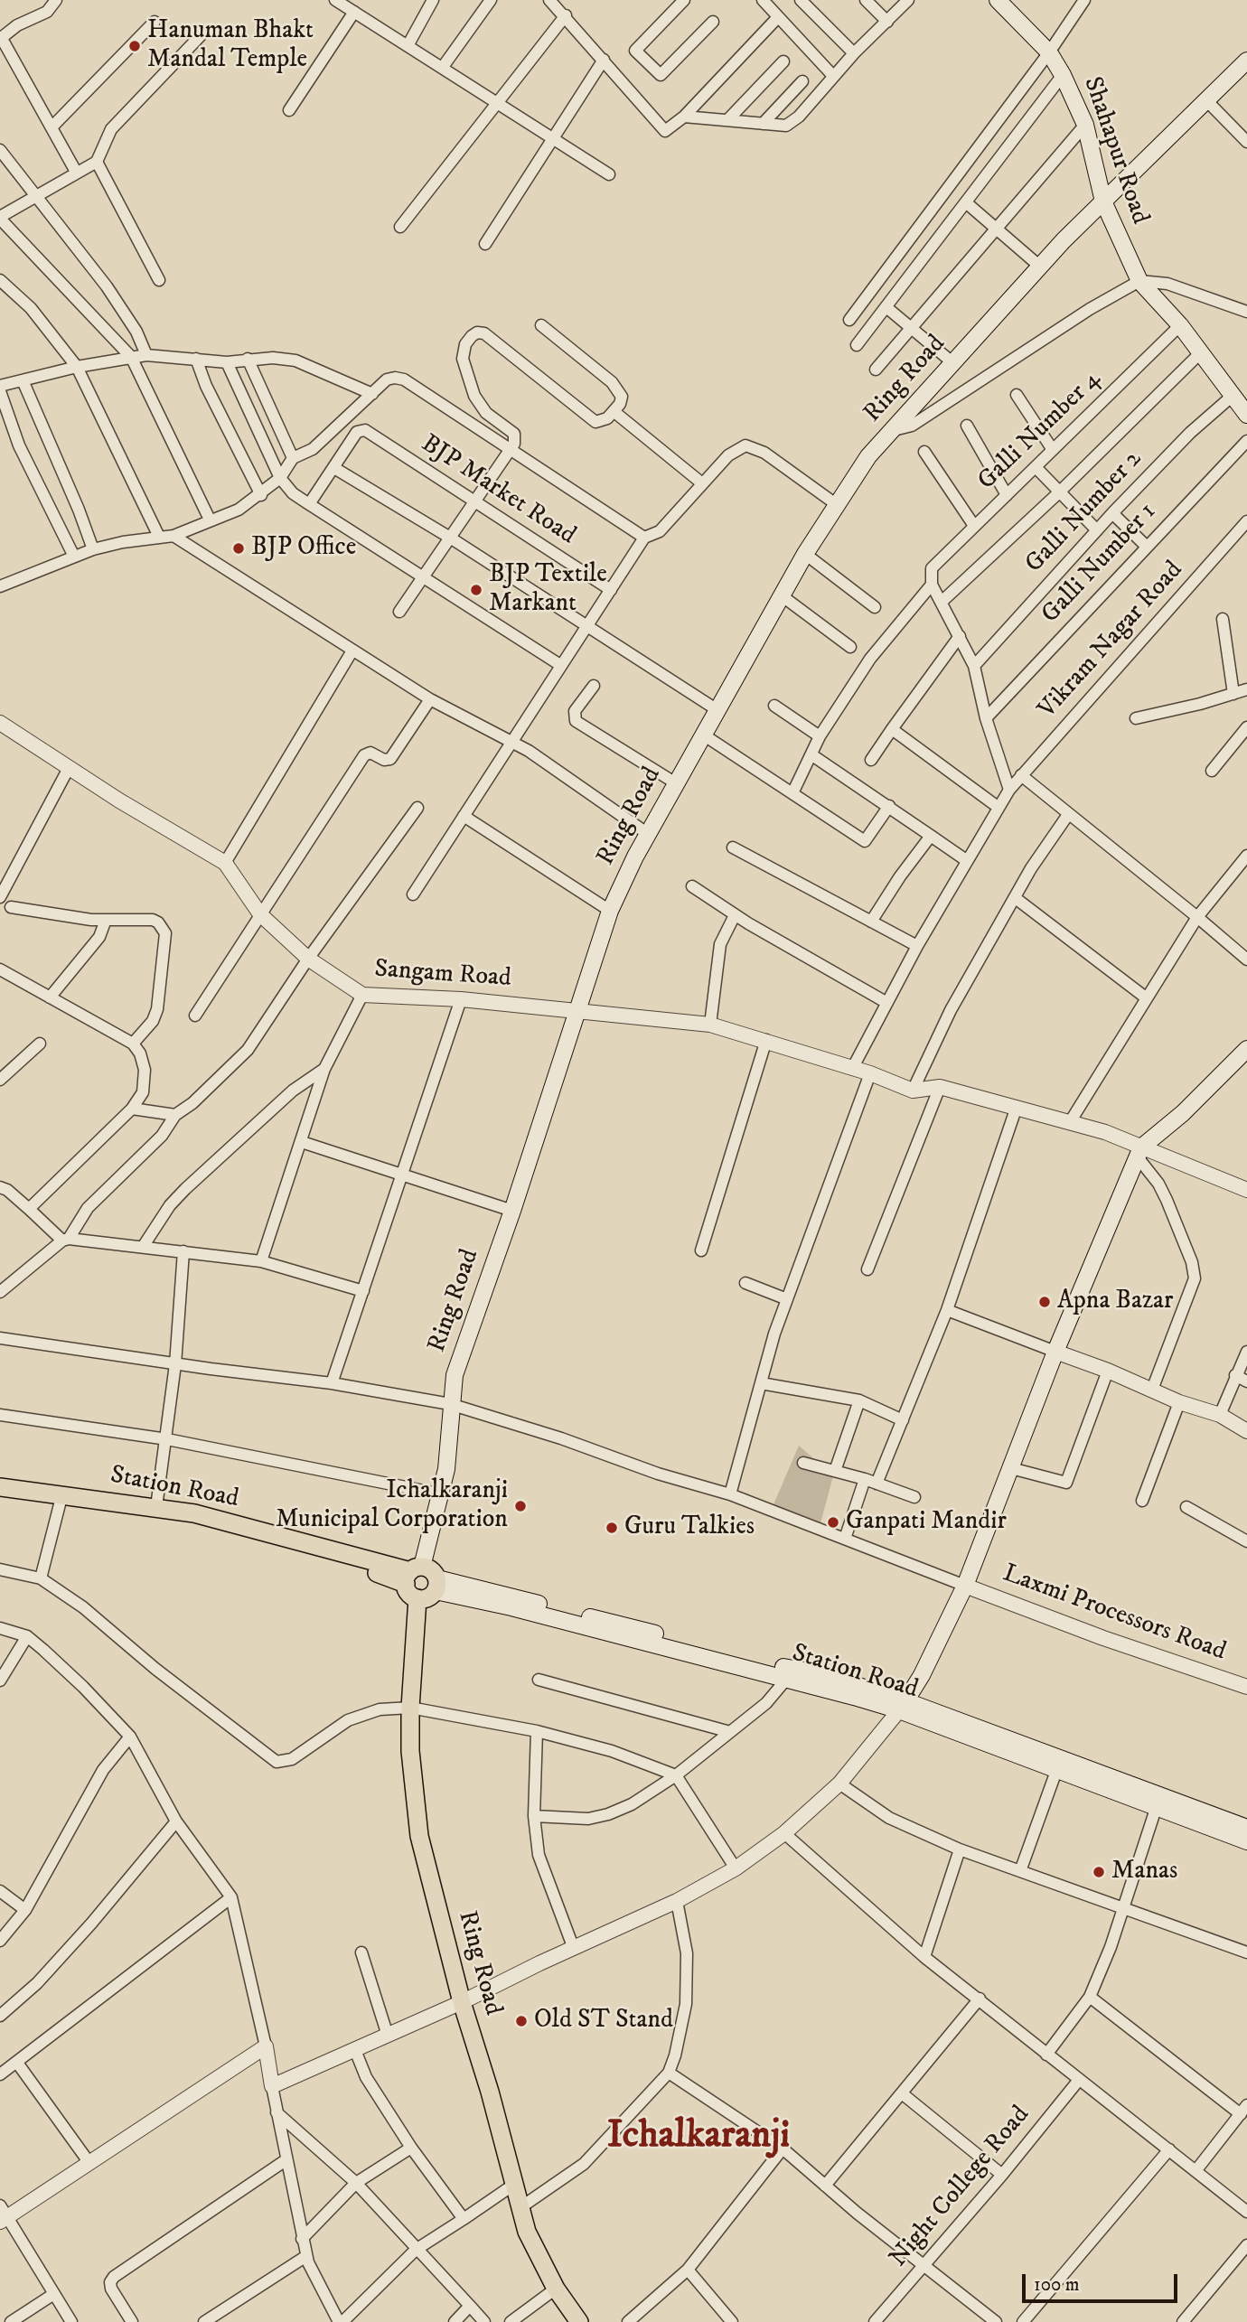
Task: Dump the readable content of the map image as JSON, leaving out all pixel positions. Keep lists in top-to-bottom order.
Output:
{
  "streets": {
    "main road": ["Shahapur Road", "Ring Road", "Station Road"],
    "street": [
      "Galli Number 4",
      "BJP Market Road",
      "Galli Number 2",
      "Galli Number 1",
      "Vikram Nagar Road",
      "Sangam Road",
      "Laxmi Processors Road",
      "Night College Road"
    ]
  },
  "crossings": [
    ["Shahapur Road", "Ring Road"],
    ["Shahapur Road", "Galli Number 4"],
    ["Shahapur Road", "Galli Number 2"],
    ["Ring Road", "Sangam Road"],
    ["Ring Road", "Station Road"],
    ["Vikram Nagar Road", "Sangam Road"]
  ],
  "districts": ["Ichalkaranji"],
  "places": [
    "Hanuman Bhakt Mandal Temple",
    "BJP Office",
    "BJP Textile Markant",
    "Apna Bazar",
    "Ichalkaranji Municipal Corporation",
    "Ganpati Mandir",
    "Guru Talkies",
    "Manas",
    "Old ST Stand"
  ],
  "scale_bar": "100 m"
}
